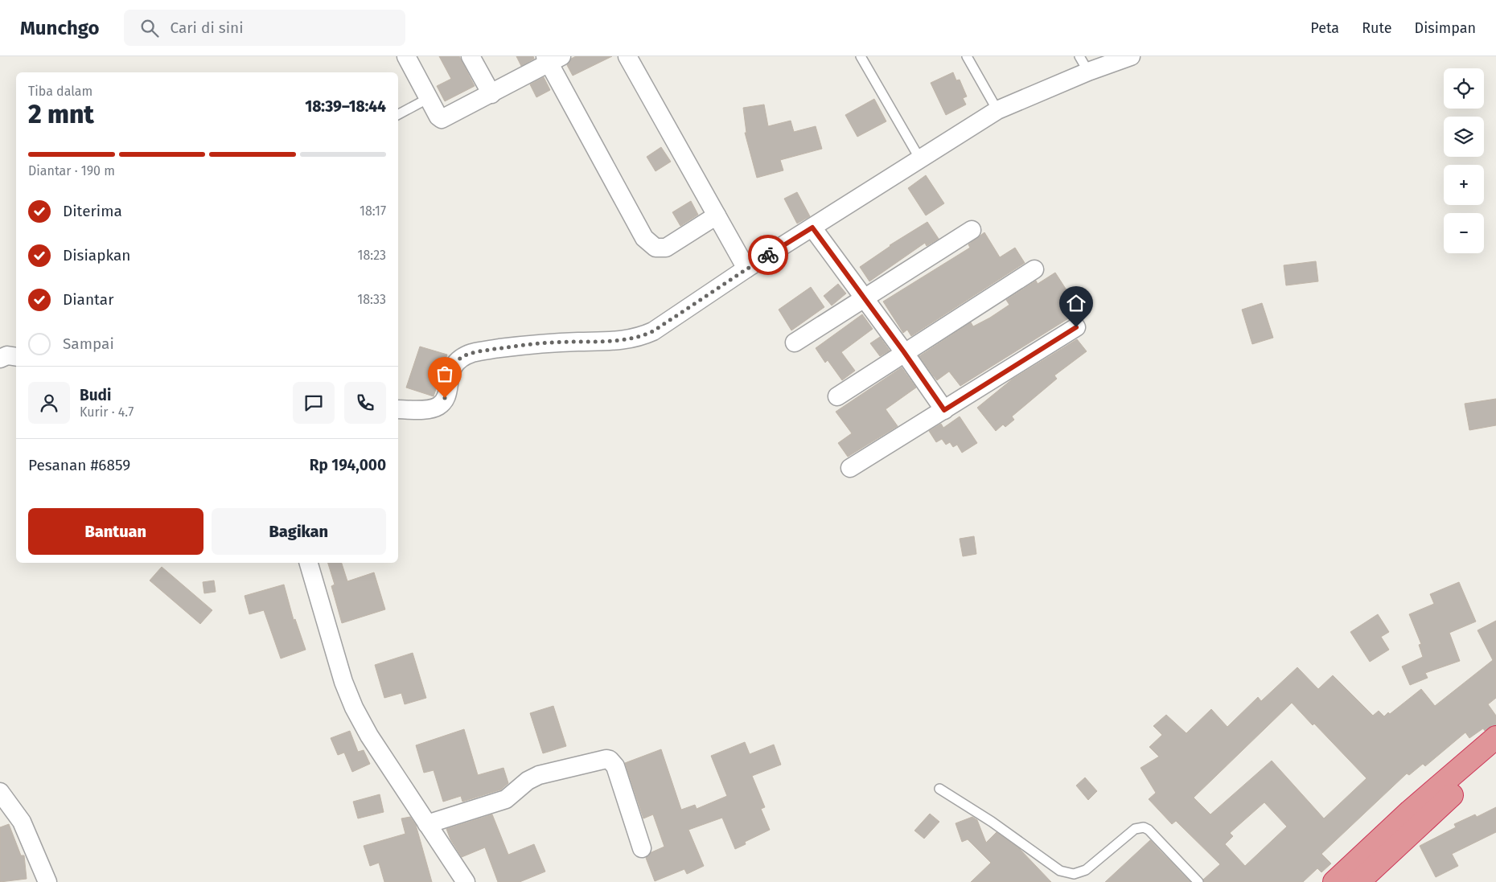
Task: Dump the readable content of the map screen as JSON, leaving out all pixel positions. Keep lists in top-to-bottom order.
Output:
{
  "page": {
    "header": "Munchgo",
    "search": "Cari di sini",
    "nav": ["Peta", "Rute", "Disimpan"],
    "map_buttons": ["+", "−"],
    "heading": ["2 mnt", "Tiba dalam", "18:39–18:44"],
    "panel": [
      "Budi",
      "Kurir · 4.7",
      "Pesanan #6859",
      "Rp 194,000"
    ],
    "bar": "Diantar · 190 m",
    "list": [
      ["Diterima", "18:17"],
      ["Disiapkan", "18:23"],
      ["Diantar", "18:33"],
      "Sampai"
    ],
    "buttons": ["Bantuan", "Bagikan"]
  }
}
